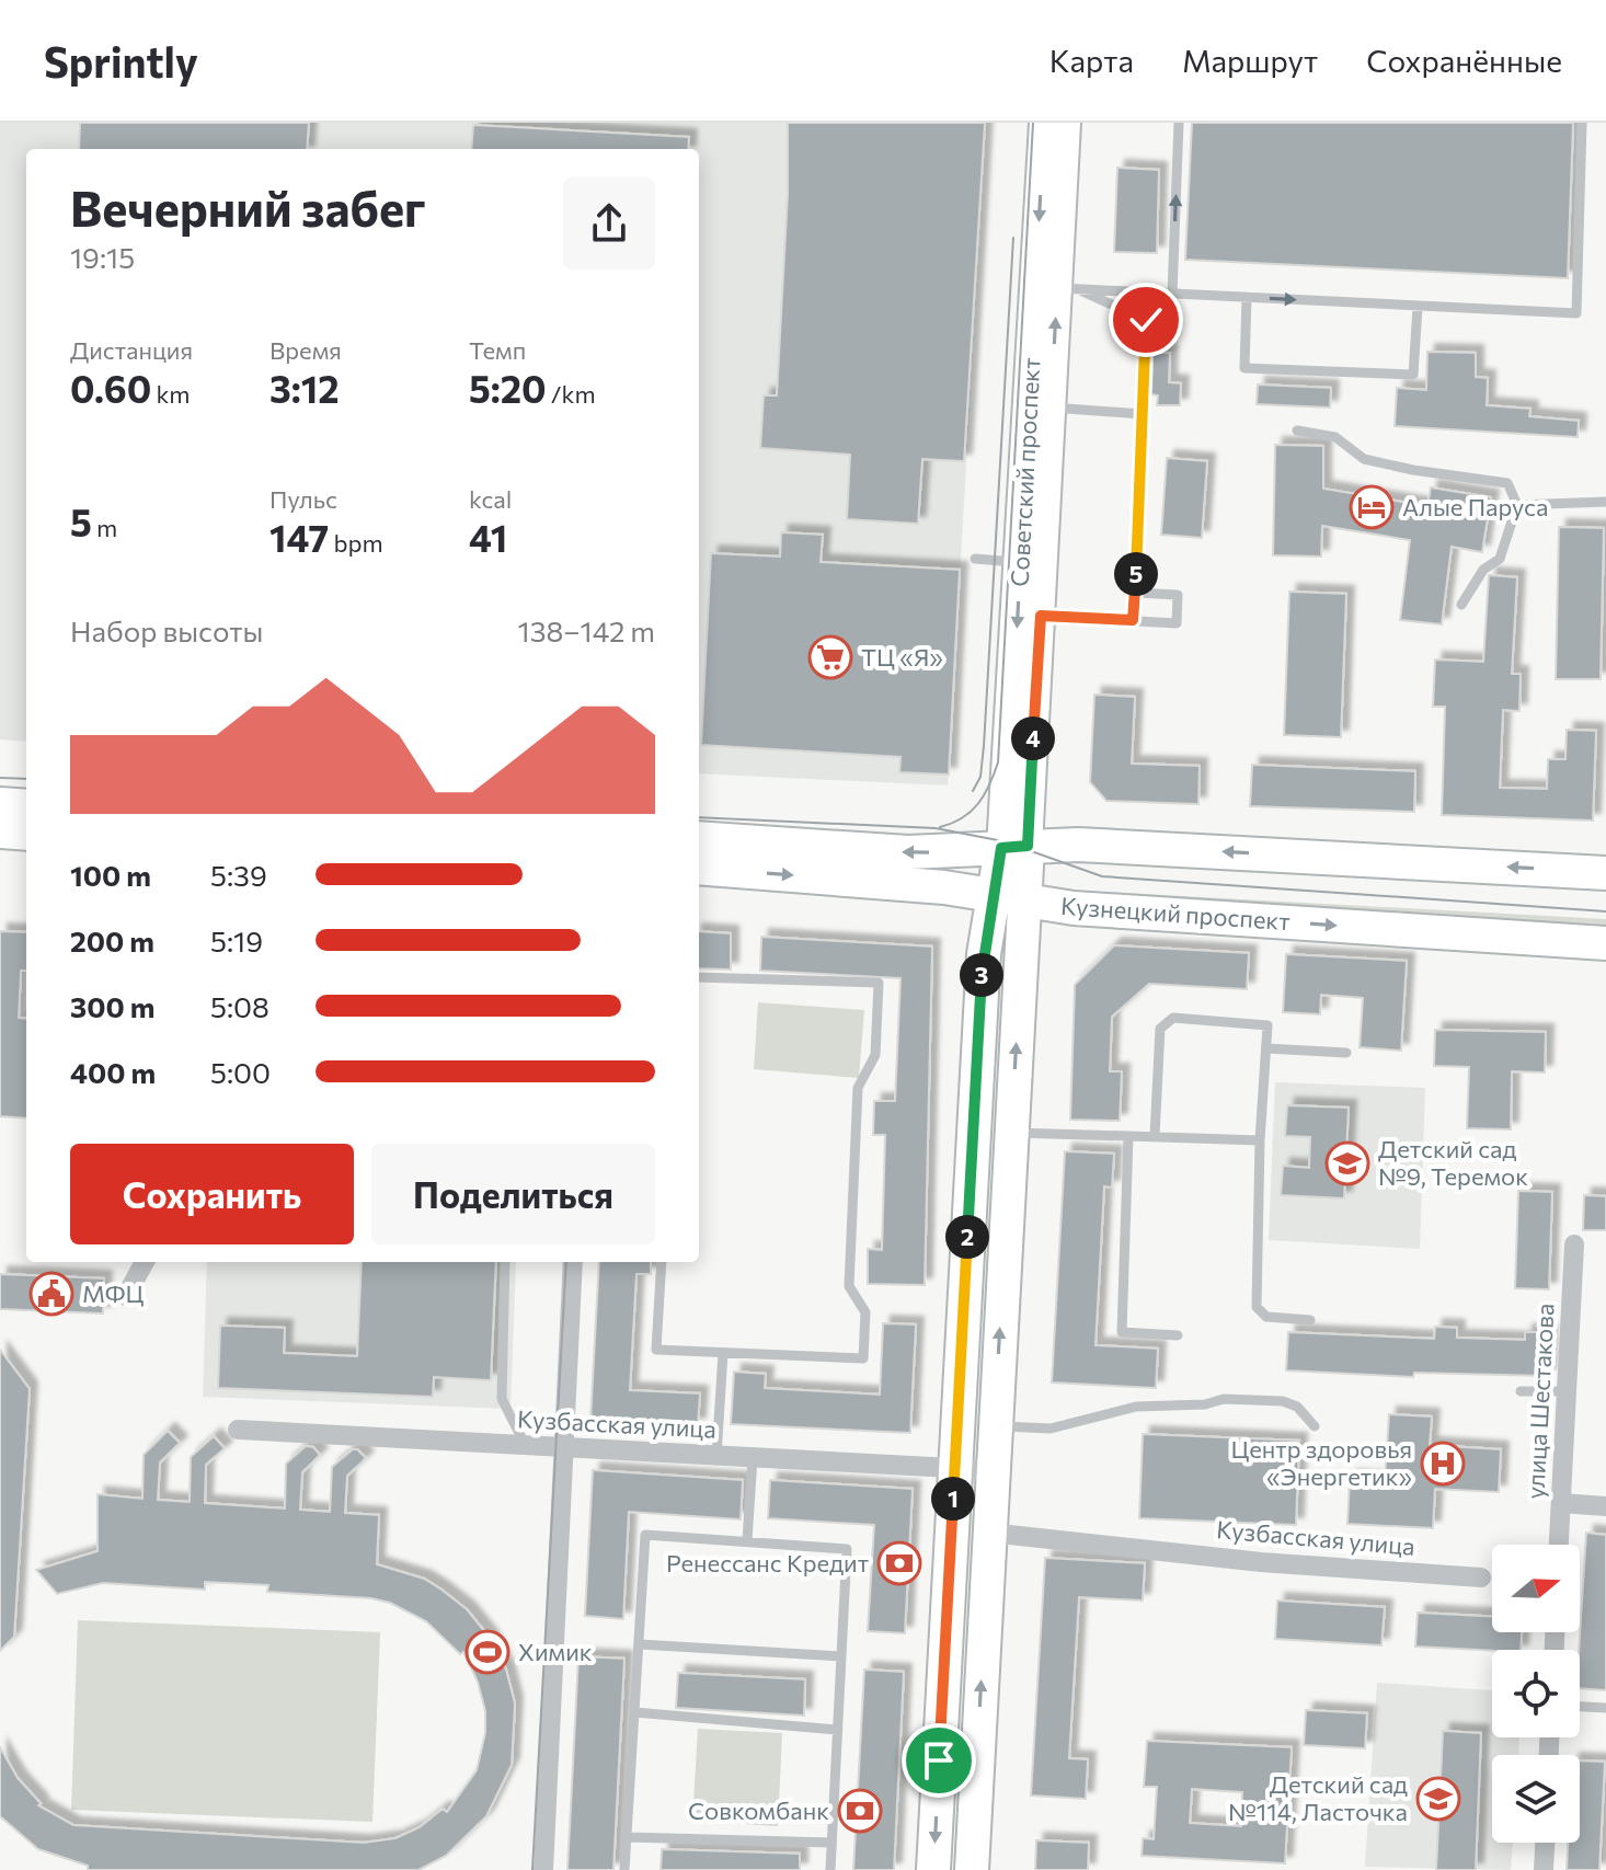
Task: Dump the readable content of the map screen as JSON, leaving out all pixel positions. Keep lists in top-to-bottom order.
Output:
{
  "streets": {
    "main road": ["Советский проспект", "Кузнецкий проспект"],
    "street": ["улица Шестакова", "Кузбасская улица"]
  },
  "crossings": [
    ["Советский проспект", "Кузнецкий проспект"],
    ["Советский проспект", "Кузбасская улица"]
  ],
  "places": {
    "hotel": ["Алые Паруса"],
    "supermarket": ["ТЦ «Я»"],
    "school or university": ["Детский сад №9, Теремок", "Детский сад №114, Ласточка"],
    "public building": ["МФЦ"],
    "hospital": ["Центр здоровья «Энергетик»"],
    "bank": ["Ренессанс Кредит", "Совкомбанк"],
    "sports": ["Химик"]
  },
  "north": "right",
  "page": {
    "header": "Sprintly",
    "nav": ["Карта", "Маршрут", "Сохранённые"],
    "heading": ["Вечерний забег", "19:15"],
    "stats": [
      ["Дистанция", "0.60 km"],
      ["Время", "3:12"],
      ["Темп", "5:20 /km"],
      ["5 m"],
      ["Пульс", "147 bpm"],
      ["kcal", "41"]
    ],
    "pins": [
      "5",
      "4",
      "3",
      "2",
      "1"
    ],
    "chart": ["Набор высоты", "138–142 m"],
    "list": [
      {
        "name": "100 m",
        "note": "5:39"
      },
      {
        "name": "200 m",
        "note": "5:19"
      },
      {
        "name": "300 m",
        "note": "5:08"
      },
      {
        "name": "400 m",
        "note": "5:00"
      }
    ],
    "buttons": ["Сохранить", "Поделиться"]
  }
}
